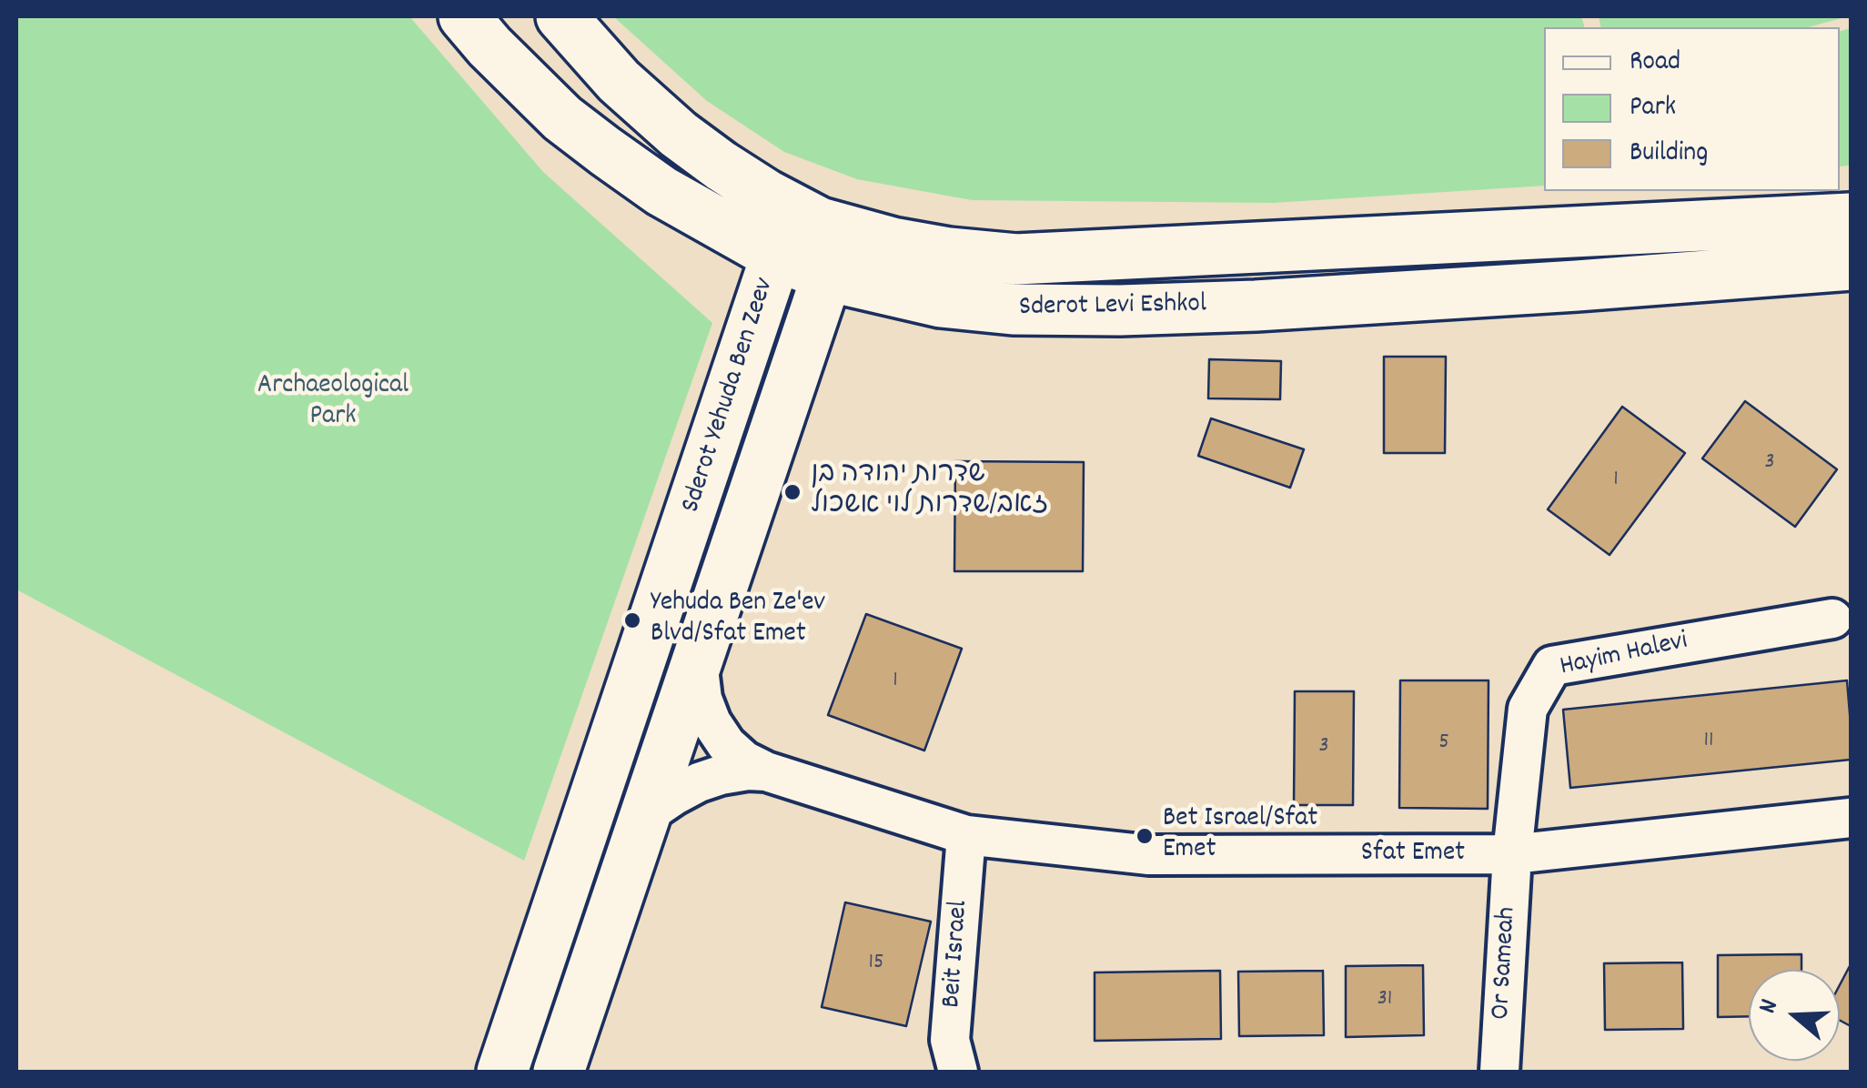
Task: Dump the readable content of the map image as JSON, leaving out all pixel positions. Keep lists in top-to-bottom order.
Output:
{
  "streets": {
    "main road": ["Sderot Levi Eshkol", "Sderot Yehuda Ben Zeev"],
    "street": [
      "Hayim Halevi",
      "Sfat Emet",
      "Beit Israel",
      "Or Sameah"
    ]
  },
  "crossings": [
    ["Sderot Levi Eshkol", "Sderot Yehuda Ben Zeev"],
    ["Sderot Yehuda Ben Zeev", "Sfat Emet"],
    ["Hayim Halevi", "Sfat Emet"],
    ["Hayim Halevi", "Or Sameah"],
    ["Sfat Emet", "Beit Israel"],
    ["Sfat Emet", "Or Sameah"]
  ],
  "parks": ["Archaeological Park"],
  "places": ["שדרות יהודה בן זאב/שדרות לוי אשכול", "Yehuda Ben Ze'ev Blvd/Sfat Emet", "Bet Israel/Sfat Emet"],
  "house_numbers": [
    "3",
    "1",
    "1",
    "11",
    "5",
    "3",
    "15",
    "31"
  ],
  "legend": ["Road", "Park", "Building"],
  "north": "left"
}
